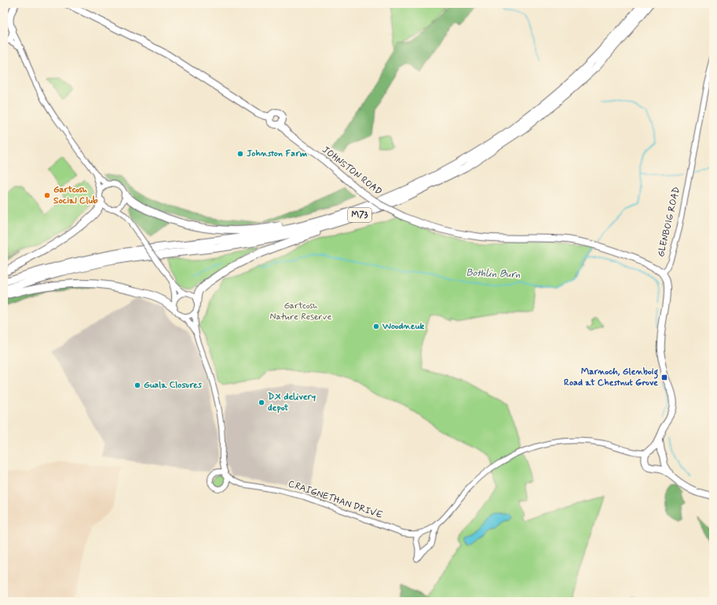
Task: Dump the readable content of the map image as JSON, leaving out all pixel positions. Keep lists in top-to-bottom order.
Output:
{
  "streets": {
    "highway": ["M73"],
    "main road": ["JOHNSTON ROAD"],
    "street": ["GLENBOIG ROAD", "CRAIGNETHAN DRIVE"]
  },
  "crossings": [
    ["JOHNSTON ROAD", "GLENBOIG ROAD"]
  ],
  "water": ["Bothlin Burn"],
  "parks": ["Gartcosh Nature Reserve"],
  "places": {
    "other": [
      "Johnston Farm",
      "Gartcosh Social Club",
      "Woodneuk",
      "Guala Closures",
      "DX delivery depot"
    ],
    "transit": ["Marnoch, Glenboig Road at Chestnut Grove"]
  }
}
